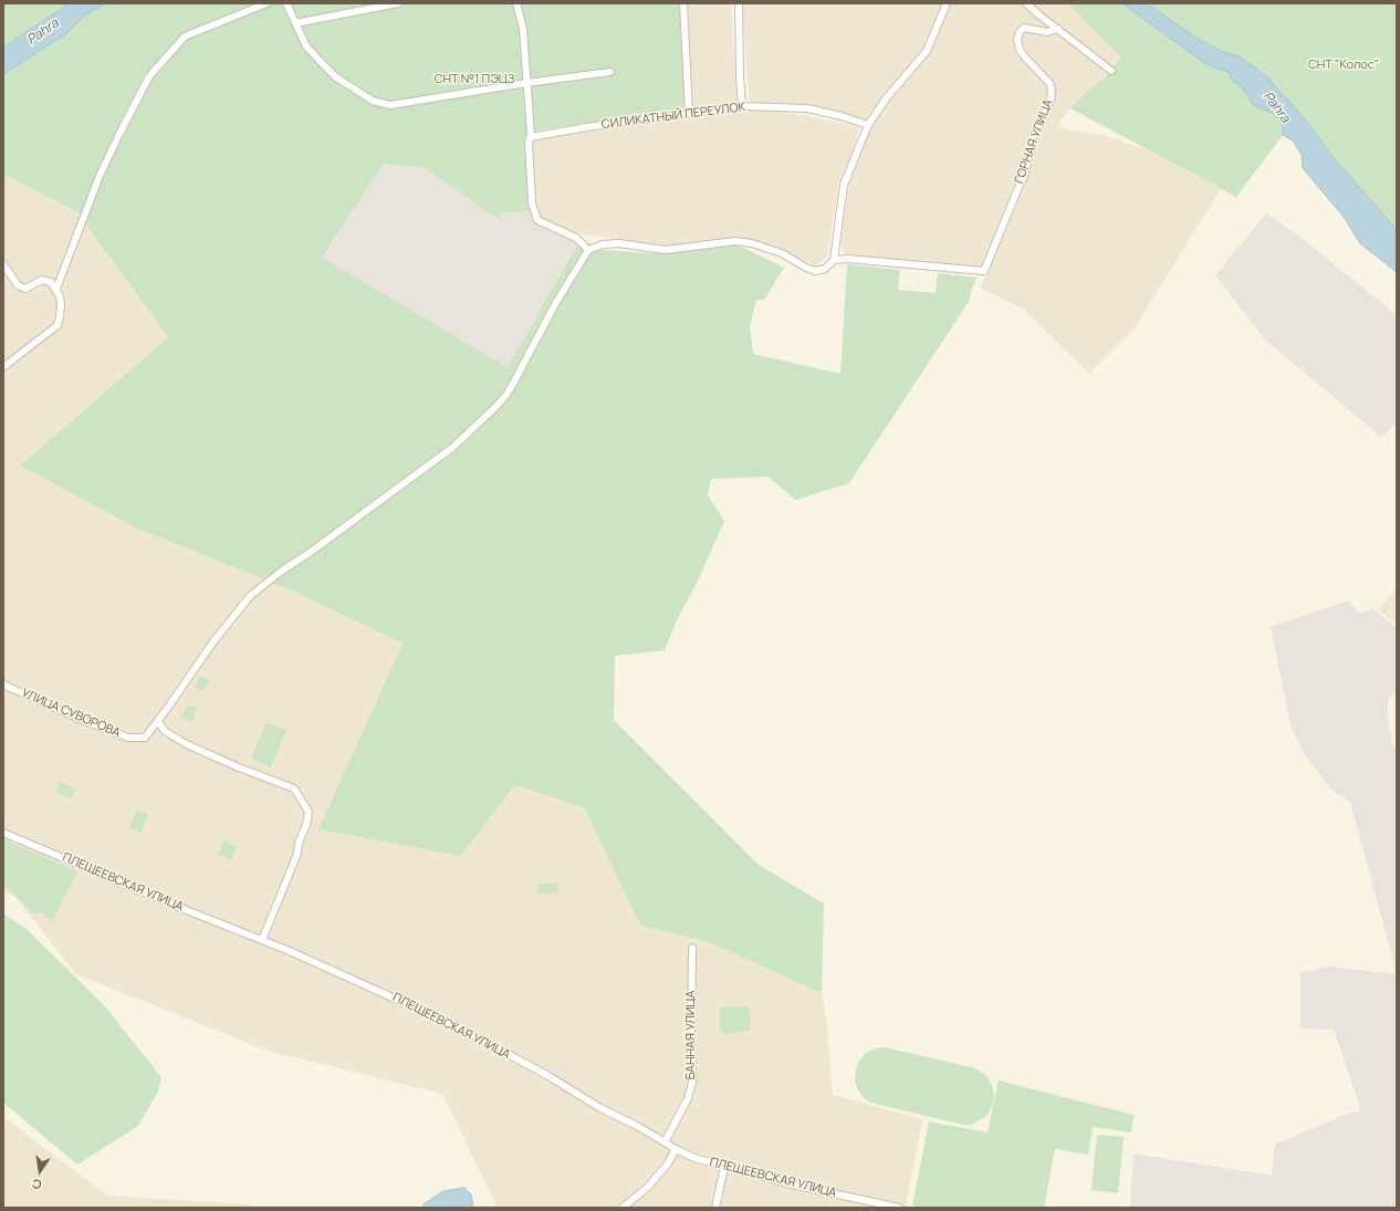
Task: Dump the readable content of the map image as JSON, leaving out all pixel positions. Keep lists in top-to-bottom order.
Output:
{
  "streets": {
    "street": [
      "СИЛИКАТНЫЙ ПЕРЕУЛОК",
      "ГОРНАЯ УЛИЦА",
      "УЛИЦА СУВОРОВА",
      "ПЛЕЩЕЕВСКАЯ УЛИЦА",
      "БАННАЯ УЛИЦА"
    ]
  },
  "crossings": [
    ["ПЛЕЩЕЕВСКАЯ УЛИЦА", "БАННАЯ УЛИЦА"]
  ],
  "water": ["Pahra"],
  "parks": ["СНТ \"Колос\"", "СНТ №1 ПЭЦЗ"],
  "north": "bottom"
}
